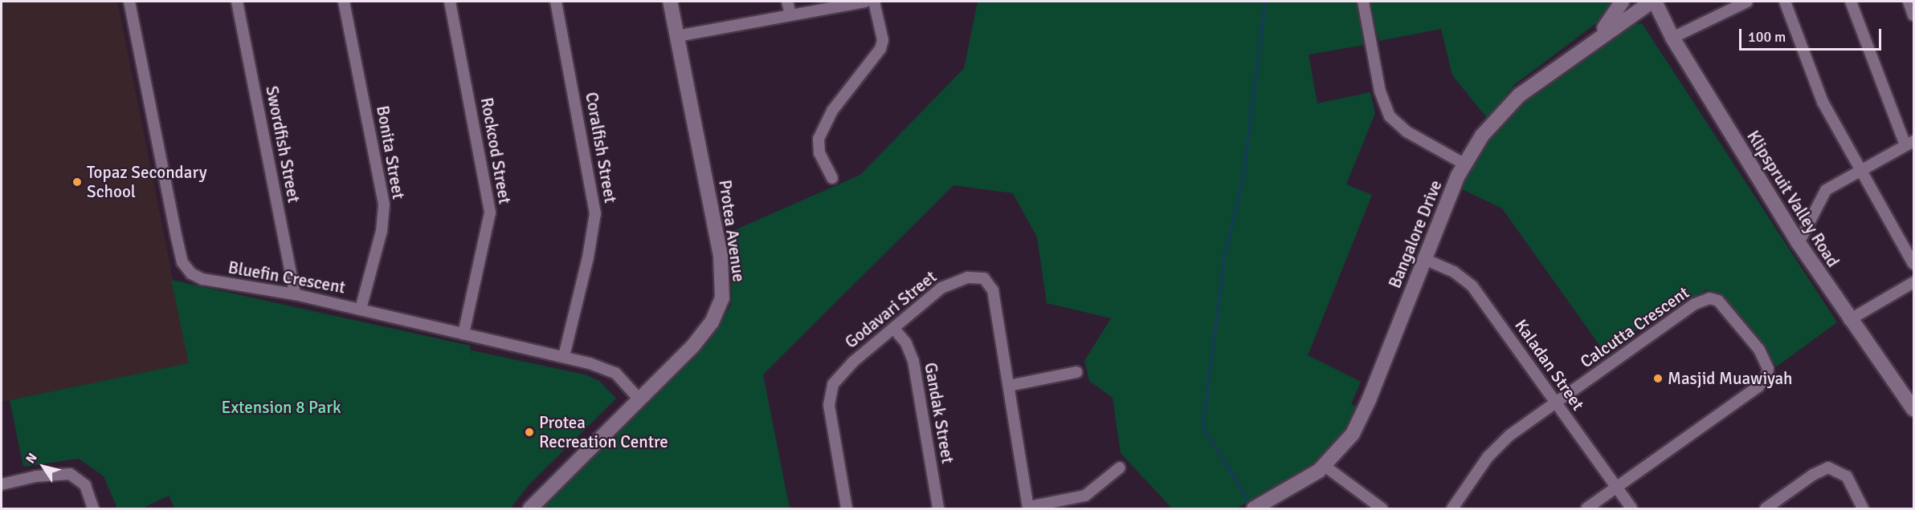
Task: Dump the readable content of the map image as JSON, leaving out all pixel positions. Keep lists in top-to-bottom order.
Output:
{
  "streets": {
    "street": [
      "Swordfish Street",
      "Coralfish Street",
      "Rockcod Street",
      "Bonita Street",
      "Klipspruit Valley Road",
      "Protea Avenue",
      "Bangalore Drive",
      "Bluefin Crescent",
      "Godavari Street",
      "Calcutta Crescent",
      "Kaladan Street",
      "Gandak Street"
    ]
  },
  "crossings": [
    ["Swordfish Street", "Bluefin Crescent"],
    ["Coralfish Street", "Bluefin Crescent"],
    ["Rockcod Street", "Bluefin Crescent"],
    ["Bonita Street", "Bluefin Crescent"],
    ["Klipspruit Valley Road", "Bangalore Drive"],
    ["Protea Avenue", "Bluefin Crescent"],
    ["Bangalore Drive", "Kaladan Street"],
    ["Godavari Street", "Gandak Street"],
    ["Calcutta Crescent", "Kaladan Street"]
  ],
  "parks": ["Extension 8 Park"],
  "places": ["Topaz Secondary School", "Masjid Muawiyah", "Protea Recreation Centre"],
  "scale_bar": "100 m",
  "north": "top left"
}
